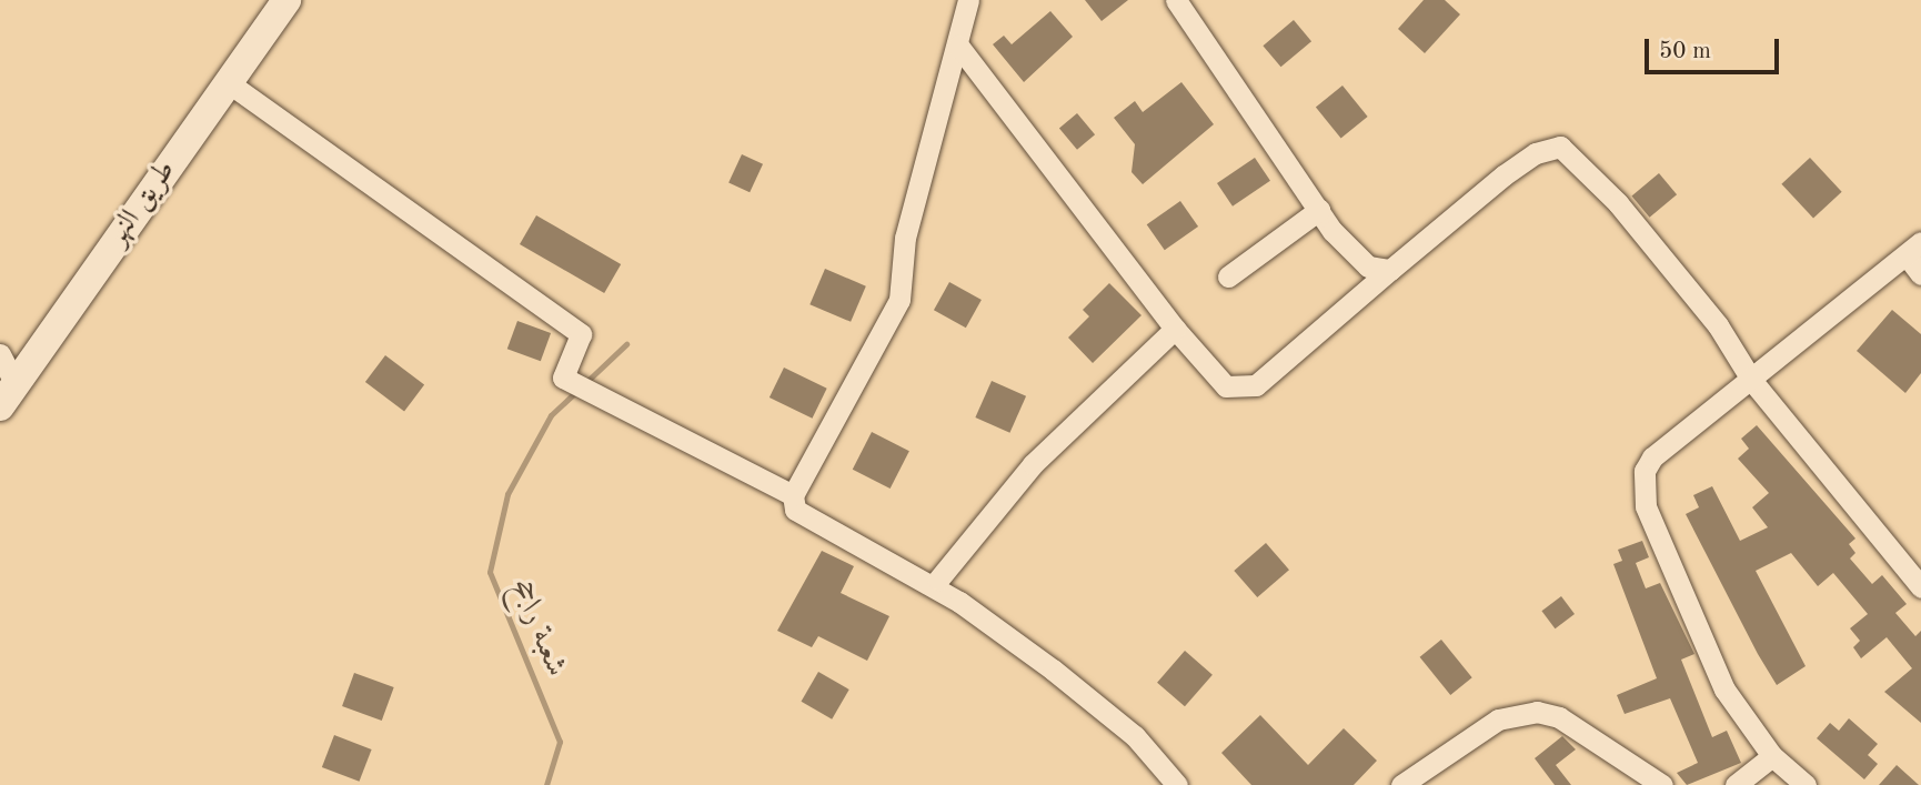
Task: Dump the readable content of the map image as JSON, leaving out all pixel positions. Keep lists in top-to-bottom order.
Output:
{
  "streets": {
    "main road": ["طريق النهر"]
  },
  "water": ["شعبة راجح"],
  "scale_bar": "50 m"
}
